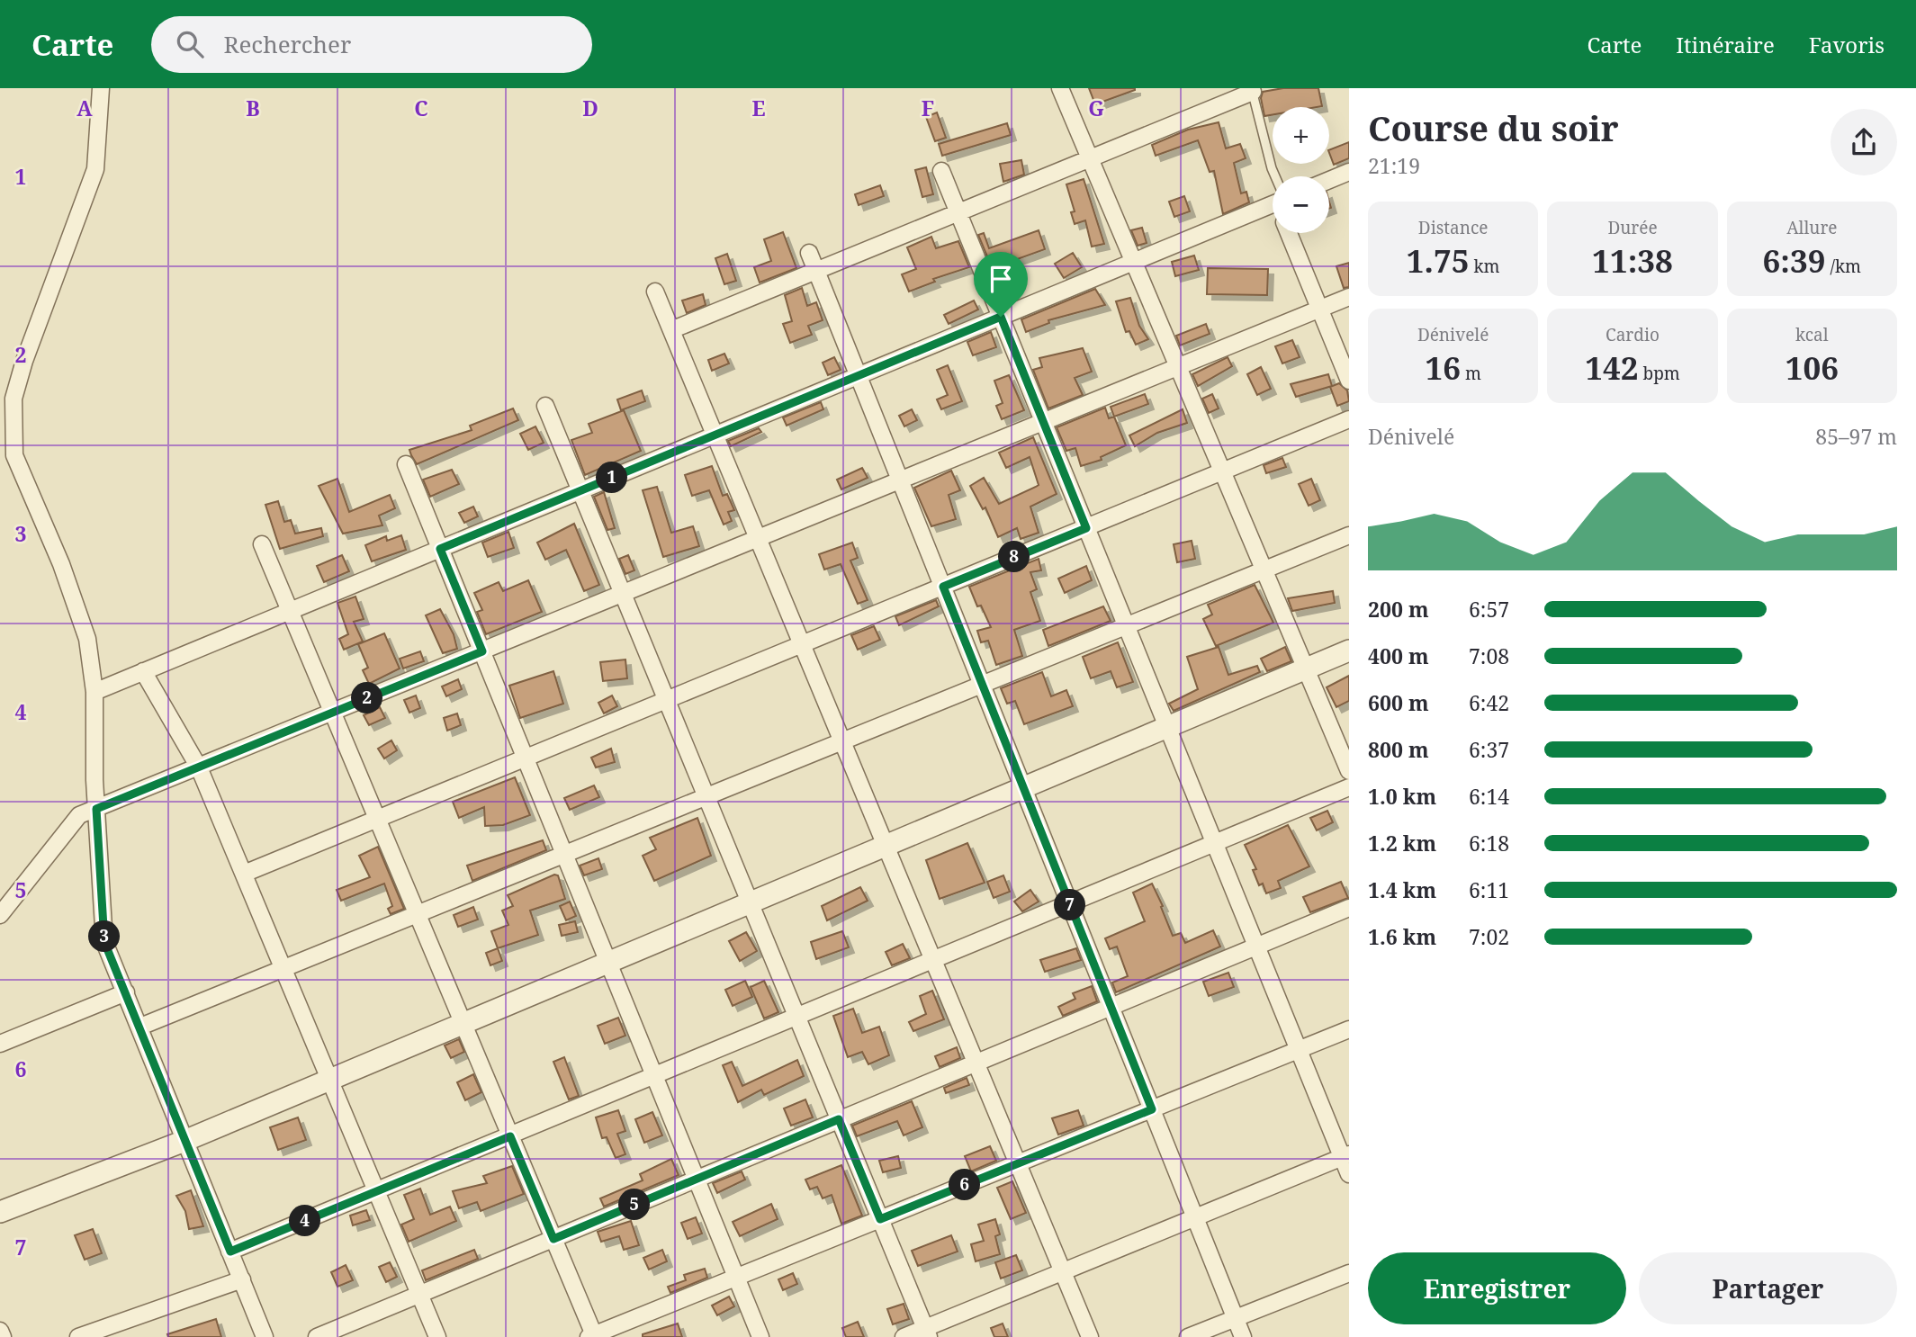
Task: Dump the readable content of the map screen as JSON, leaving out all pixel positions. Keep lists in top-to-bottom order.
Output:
{
  "page": {
    "header": "Carte",
    "search": "Rechercher",
    "nav": ["Carte", "Itinéraire", "Favoris"],
    "heading": ["Course du soir", "21:19"],
    "map_buttons": ["+", "−"],
    "stats": [
      ["Distance", "1.75 km"],
      ["Durée", "11:38"],
      ["Allure", "6:39 /km"],
      ["Dénivelé", "16 m"],
      ["Cardio", "142 bpm"],
      ["kcal", "106"]
    ],
    "chart": ["Dénivelé", "85–97 m"],
    "pins": [
      "1",
      "8",
      "2",
      "7",
      "3",
      "6",
      "5",
      "4"
    ],
    "list": [
      {
        "name": "200 m",
        "note": "6:57"
      },
      {
        "name": "400 m",
        "note": "7:08"
      },
      {
        "name": "600 m",
        "note": "6:42"
      },
      {
        "name": "800 m",
        "note": "6:37"
      },
      {
        "name": "1.0 km",
        "note": "6:14"
      },
      {
        "name": "1.2 km",
        "note": "6:18"
      },
      {
        "name": "1.4 km",
        "note": "6:11"
      },
      {
        "name": "1.6 km",
        "note": "7:02"
      }
    ],
    "buttons": ["Enregistrer", "Partager"]
  },
  "grid": {
    "columns": [
      "A",
      "B",
      "C",
      "D",
      "E",
      "F",
      "G"
    ],
    "rows": [
      "1",
      "2",
      "3",
      "4",
      "5",
      "6",
      "7"
    ]
  }
}
